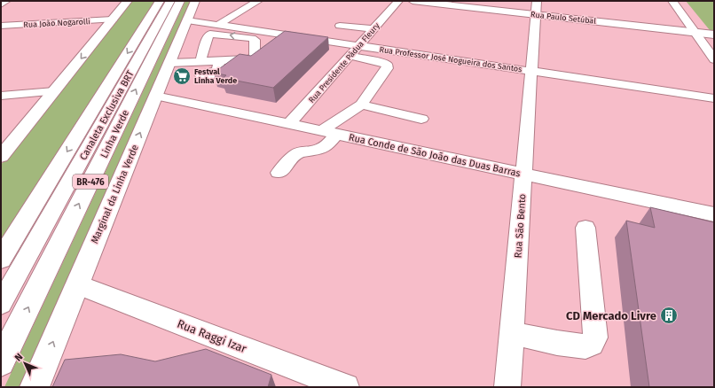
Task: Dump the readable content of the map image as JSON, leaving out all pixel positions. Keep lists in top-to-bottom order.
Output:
{
  "streets": {
    "main road": [
      "Rua Paulo Setúbal",
      "Linha Verde",
      "BR-476",
      "Marginal da Linha Verde"
    ],
    "street": [
      "Rua João Nogarolli",
      "Rua Professor José Nogueira dos Santos",
      "Rua Presidente Pádua Fleury",
      "Canaleta Exclusiva BRT",
      "Rua Conde de São João das Duas Barras",
      "Rua São Bento",
      "Rua Raggi Izar"
    ]
  },
  "crossings": [
    ["Rua Paulo Setúbal", "Rua São Bento"],
    ["Rua Professor José Nogueira dos Santos", "Rua Presidente Pádua Fleury"],
    ["Rua Professor José Nogueira dos Santos", "Marginal da Linha Verde"],
    ["Rua Professor José Nogueira dos Santos", "Rua São Bento"],
    ["Rua Presidente Pádua Fleury", "Rua Conde de São João das Duas Barras"],
    ["Rua Conde de São João das Duas Barras", "Marginal da Linha Verde"],
    ["Rua Conde de São João das Duas Barras", "Rua São Bento"],
    ["Marginal da Linha Verde", "Rua Raggi Izar"]
  ],
  "places": {
    "supermarket": ["Festval Linha Verde"],
    "building": ["CD Mercado Livre"]
  },
  "north": "top left"
}
